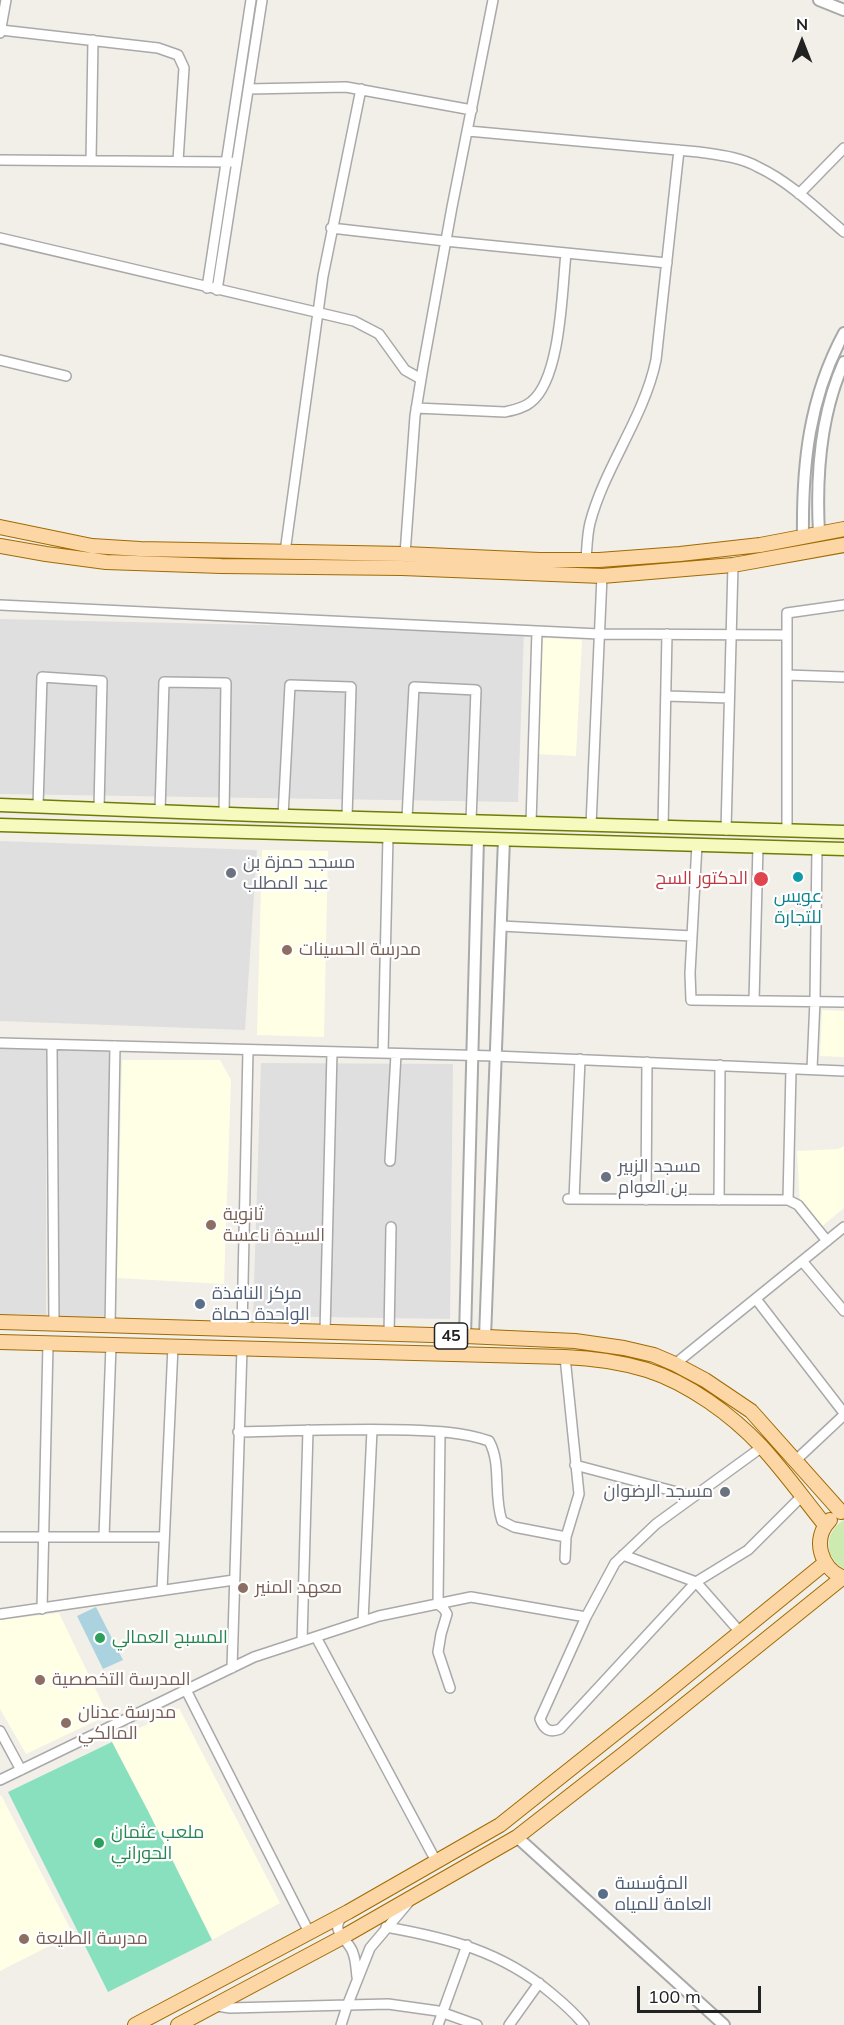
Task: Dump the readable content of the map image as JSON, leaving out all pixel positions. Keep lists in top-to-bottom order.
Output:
{
  "streets": {
    "main road": ["45"]
  },
  "places": [
    "مسجد حمزة بن عبد المطلب",
    "عويس للتجارة",
    "الدكتور السح",
    "مدرسة الحسينات",
    "مسجد الزبير بن العوام",
    "ثانوية السيدة ناعسة",
    "مركز النافذة الواحدة حماة",
    "مسجد الرضوان",
    "معهد المنير",
    "المسبح العمالي",
    "المدرسة التخصصية",
    "مدرسة عدنان المالكي",
    "ملعب عثمان الحوراني",
    "المؤسسة العامة للمياه",
    "مدرسة الطليعة"
  ],
  "scale_bar": "100 m",
  "north": "top"
}
